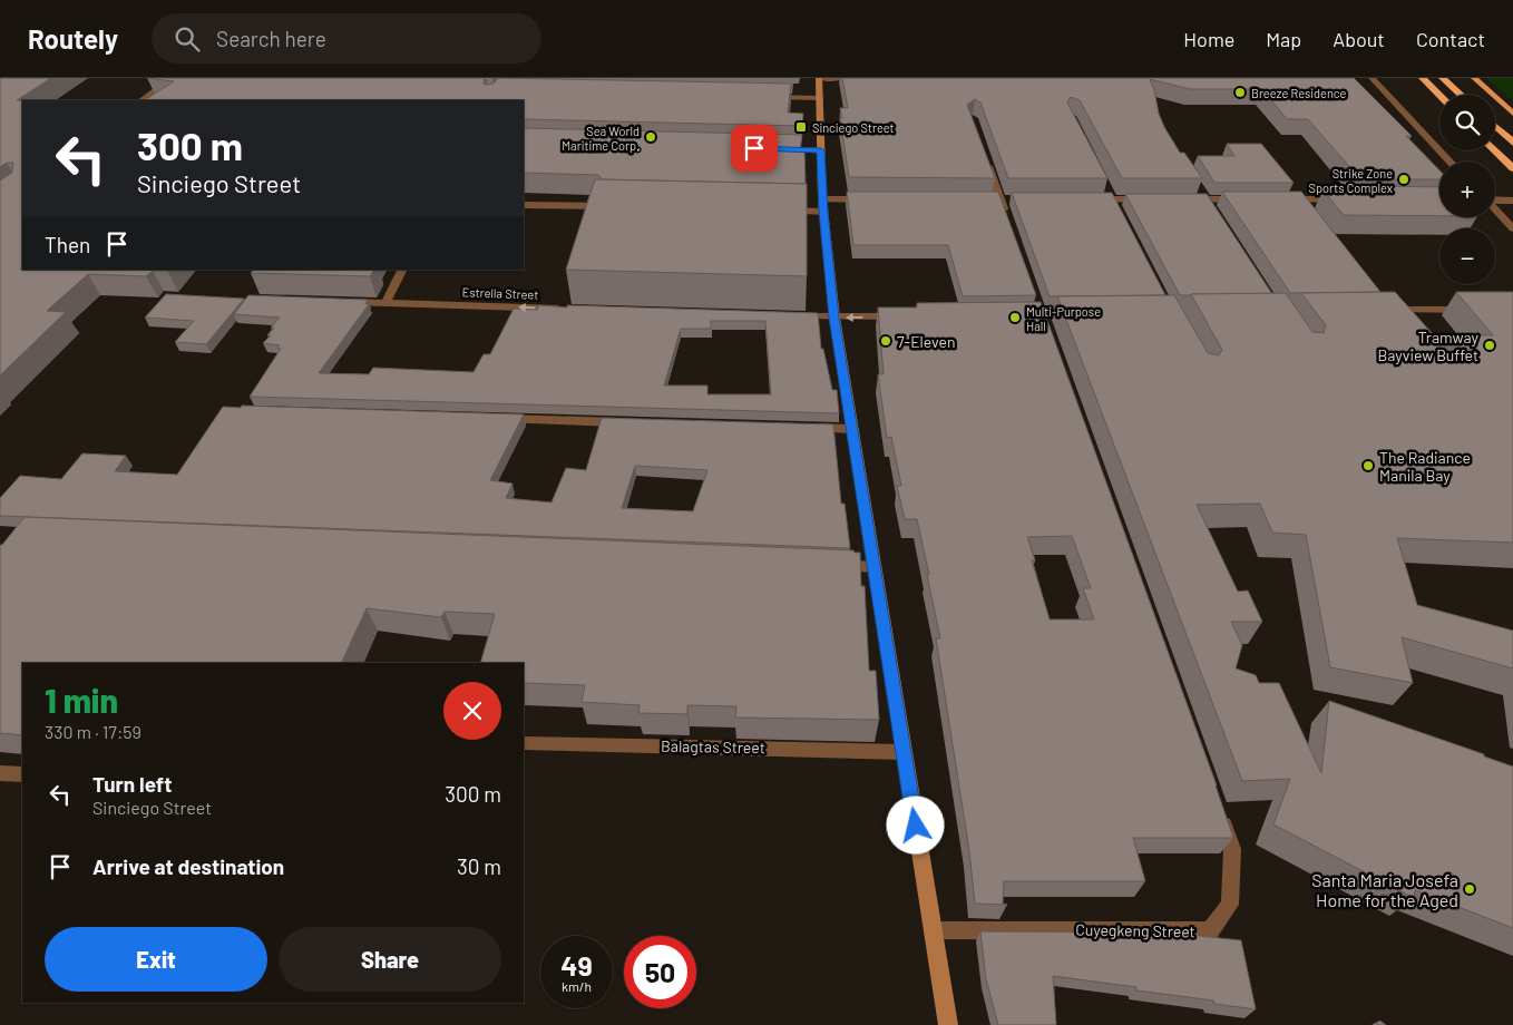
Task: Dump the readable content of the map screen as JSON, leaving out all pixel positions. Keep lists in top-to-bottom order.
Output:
{
  "streets": {
    "street": ["Estrella Street", "Balagtas Street", "Cuyegkeng Street"]
  },
  "places": {
    "other": [
      "Breeze Residence",
      "Sea World Maritime Corp.",
      "Strike Zone Sports Complex",
      "Multi-Purpose Hall",
      "7-Eleven",
      "Tramway Bayview Buffet",
      "The Radiance Manila Bay",
      "Santa Maria Josefa Home for the Aged"
    ],
    "transit": ["Sinciego Street"]
  },
  "page": {
    "header": "Routely",
    "search": "Search here",
    "nav": [
      "Home",
      "Map",
      "About",
      "Contact"
    ],
    "map_buttons": ["+", "−"],
    "turn": ["300 m", "Sinciego Street"],
    "then": "Then",
    "heading": ["1 min", "330 m · 17:59"],
    "list": [
      {
        "name": "Turn left",
        "note": "Sinciego Street",
        "value": "300 m"
      },
      {
        "name": "Arrive at destination",
        "value": "30 m"
      }
    ],
    "buttons": ["Exit", "Share"],
    "speed": "49 km/h",
    "limit": "50"
  }
}
